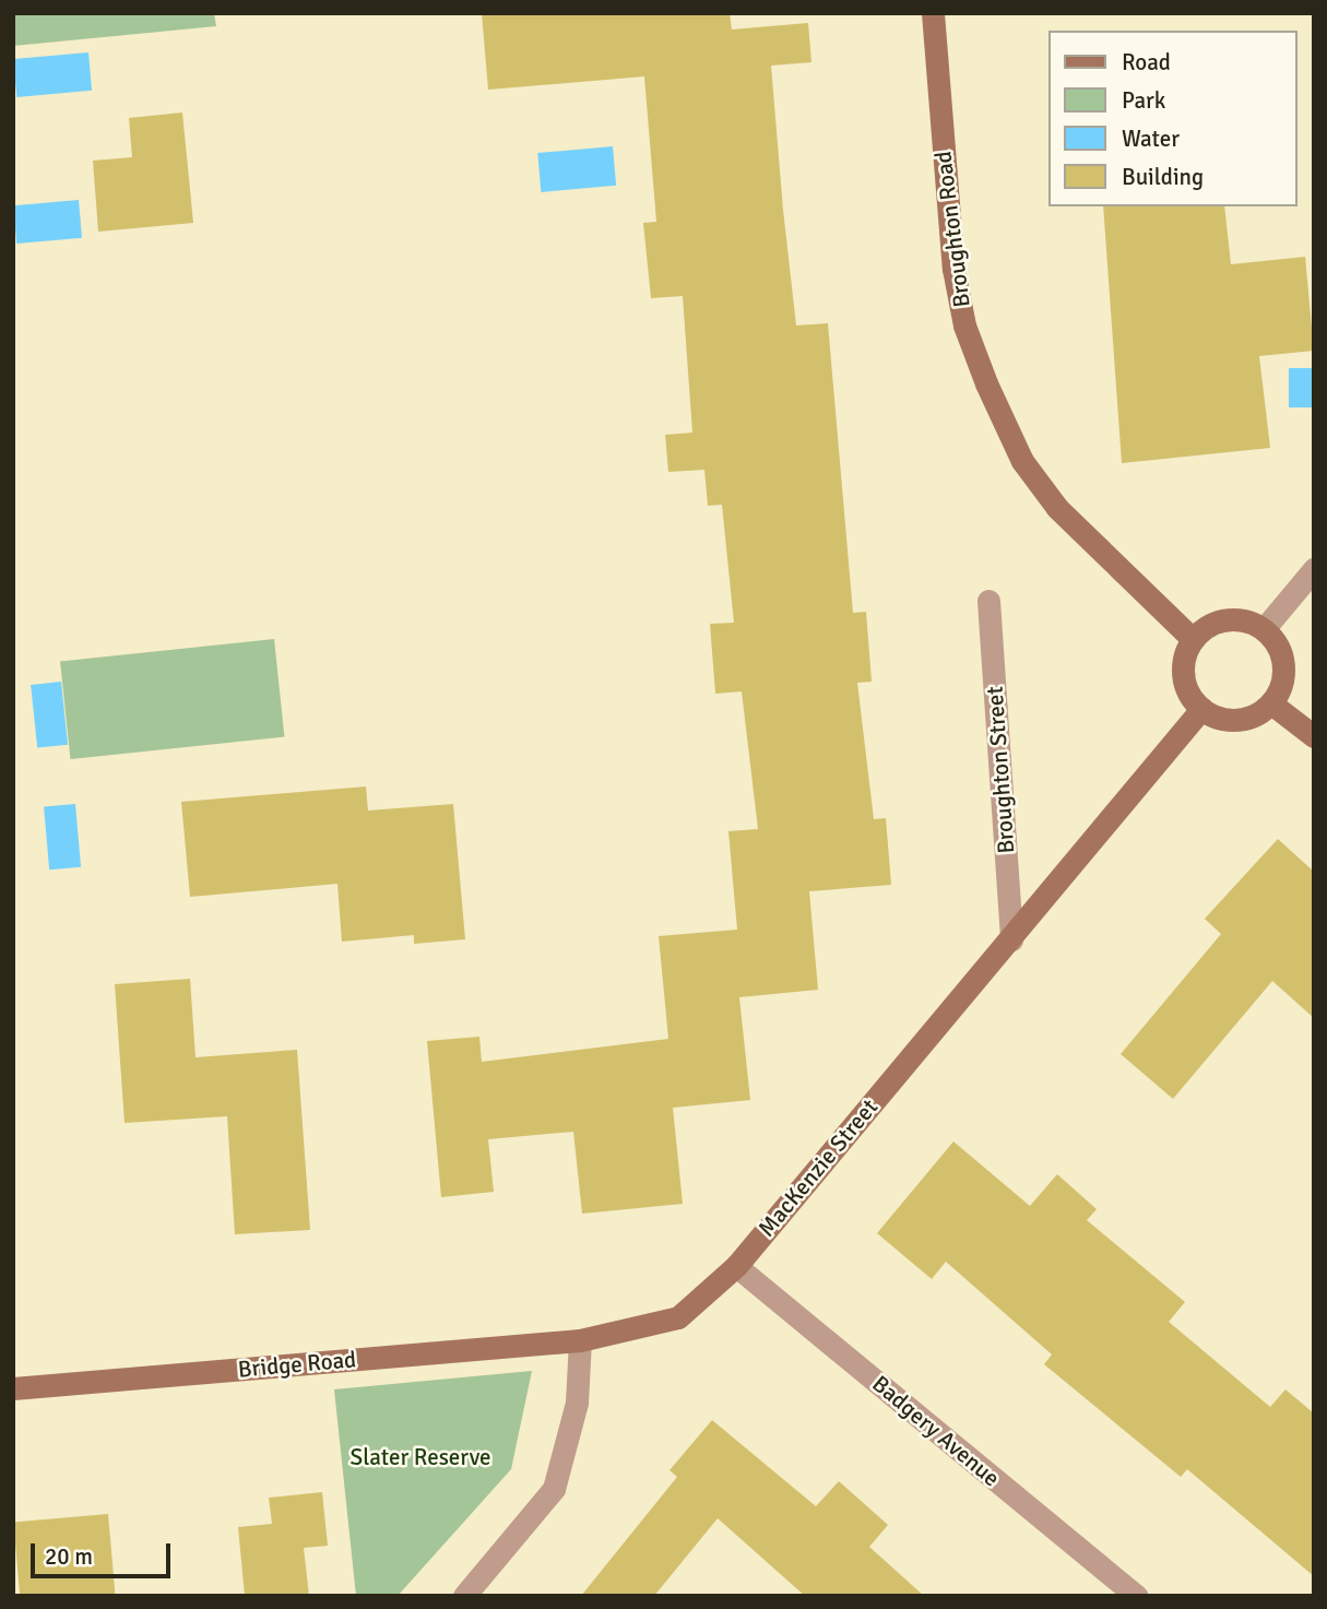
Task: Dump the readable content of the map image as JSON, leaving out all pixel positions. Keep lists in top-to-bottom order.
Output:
{
  "streets": {
    "street": [
      "Broughton Road",
      "Broughton Street",
      "MacKenzie Street",
      "Bridge Road",
      "Badgery Avenue"
    ]
  },
  "crossings": [
    ["Broughton Road", "MacKenzie Street"],
    ["Broughton Street", "MacKenzie Street"],
    ["MacKenzie Street", "Bridge Road"],
    ["MacKenzie Street", "Badgery Avenue"]
  ],
  "parks": ["Slater Reserve"],
  "legend": [
    "Road",
    "Park",
    "Water",
    "Building"
  ],
  "scale_bar": "20 m"
}
